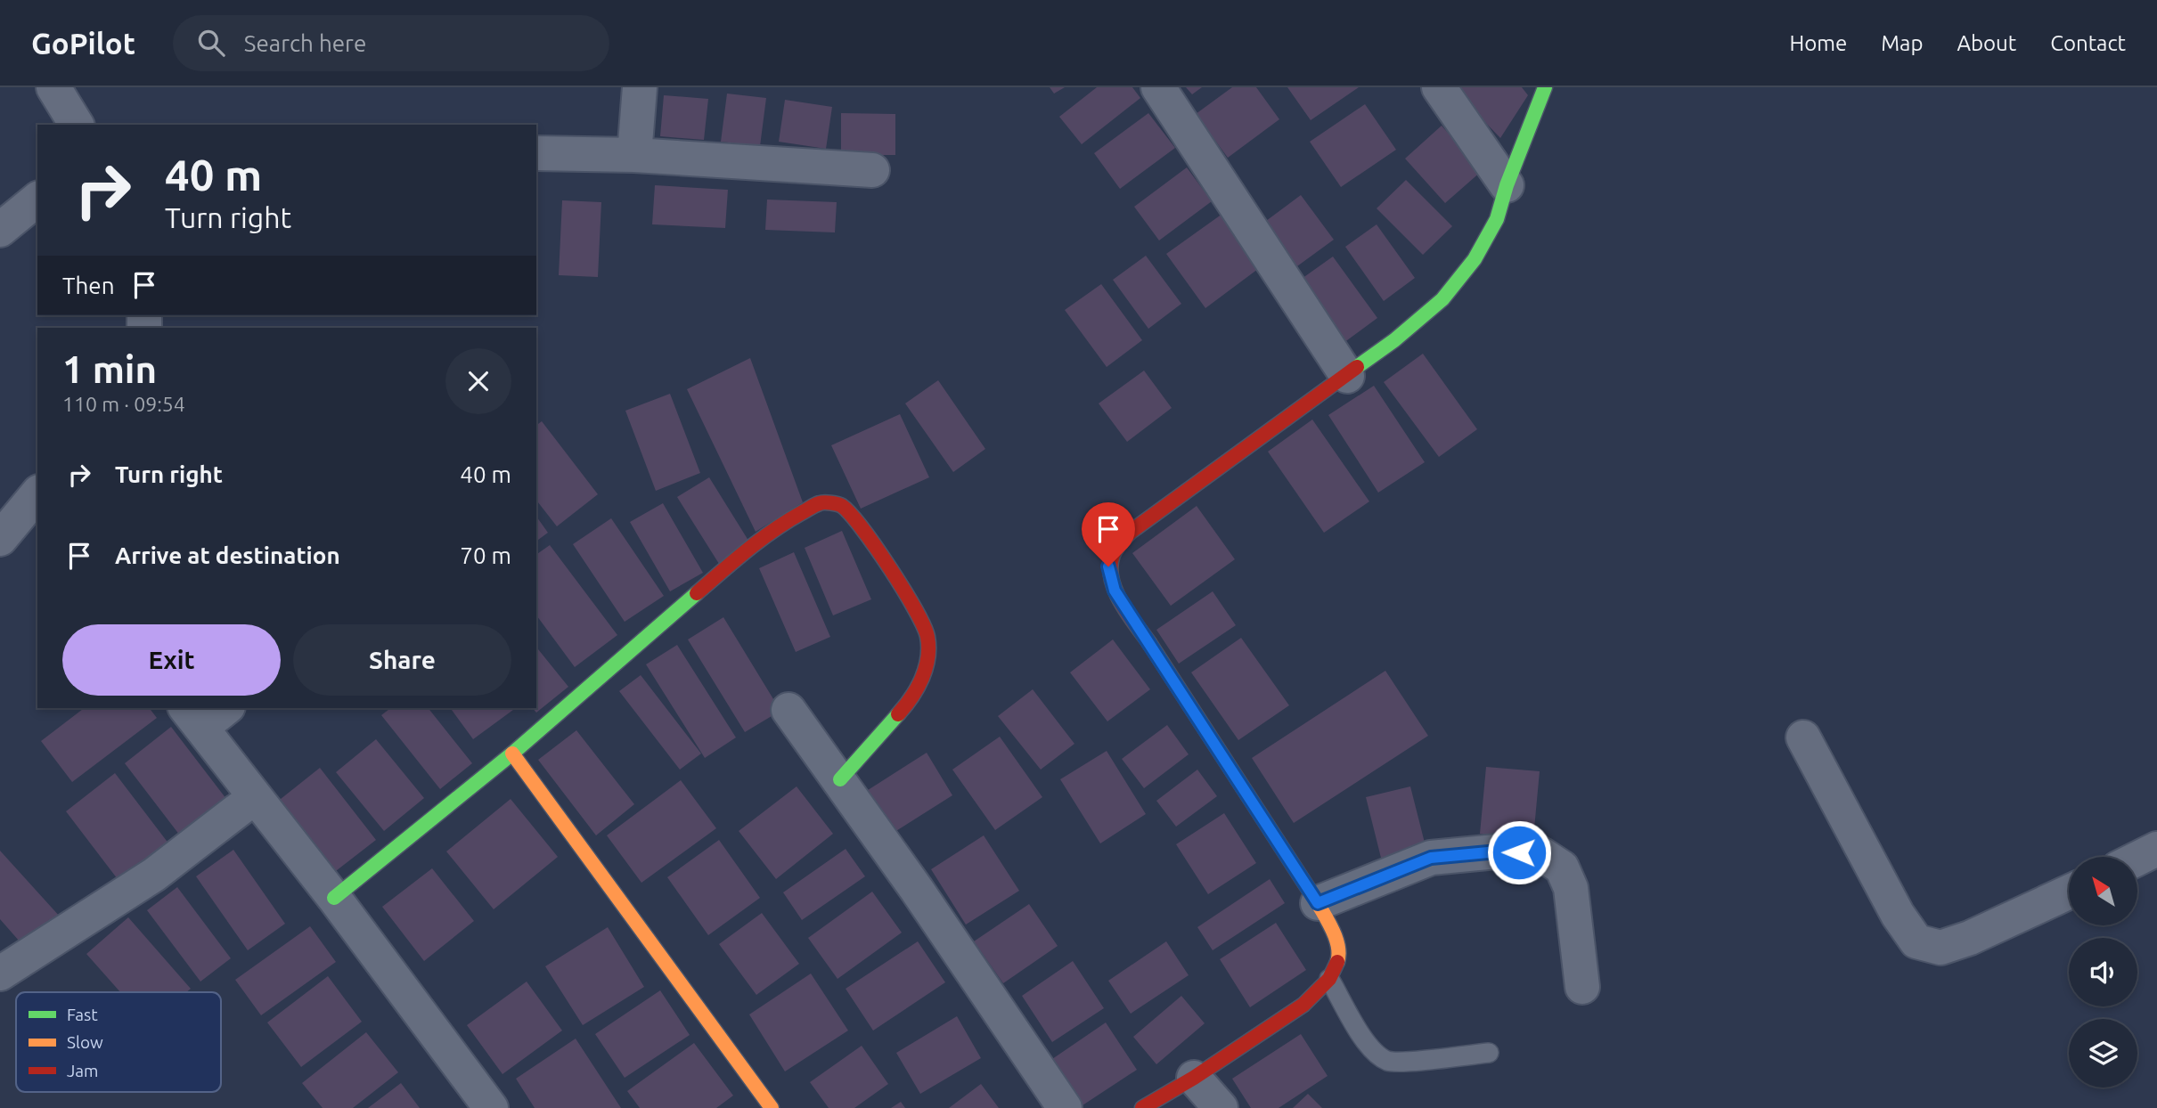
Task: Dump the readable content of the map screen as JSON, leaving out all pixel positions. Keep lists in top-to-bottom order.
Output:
{
  "legend": ["Fast", "Slow", "Jam"],
  "north": "top left",
  "page": {
    "header": "GoPilot",
    "search": "Search here",
    "nav": [
      "Home",
      "Map",
      "About",
      "Contact"
    ],
    "turn": ["40 m", "Turn right"],
    "then": "Then",
    "heading": ["1 min", "110 m · 09:54"],
    "list": [
      {
        "name": "Turn right",
        "value": "40 m"
      },
      {
        "name": "Arrive at destination",
        "value": "70 m"
      }
    ],
    "buttons": ["Exit", "Share"]
  }
}
